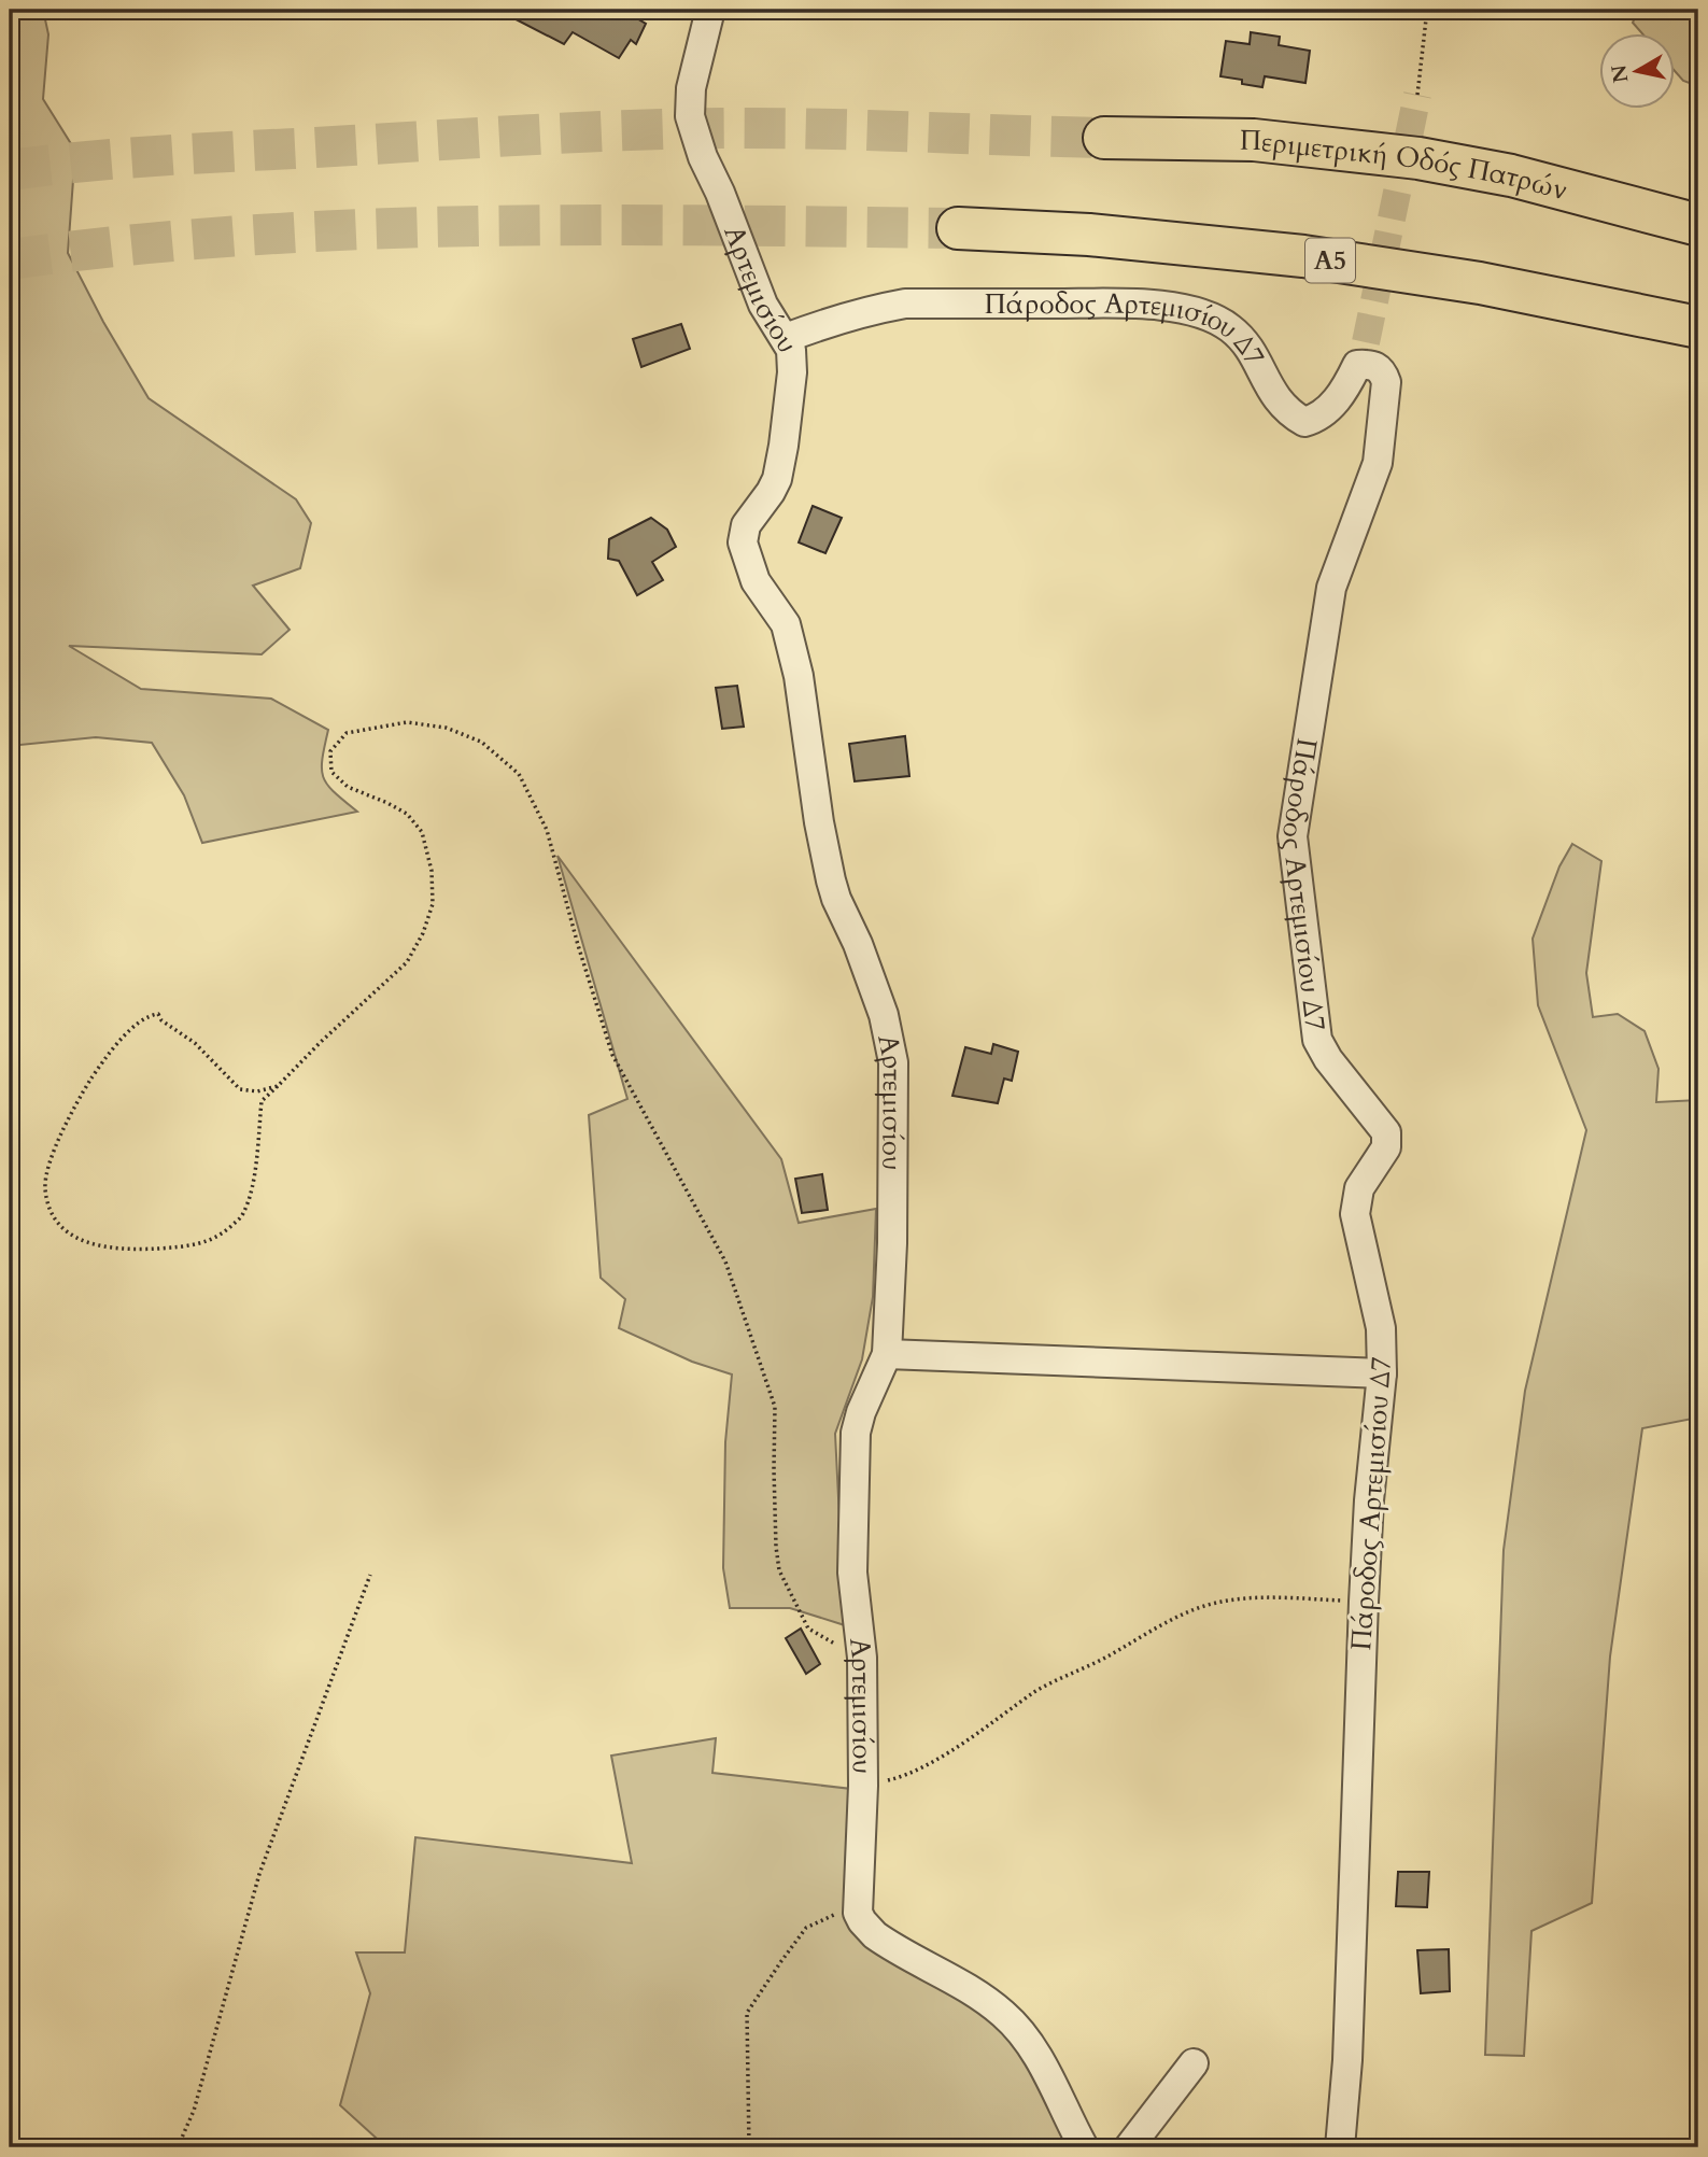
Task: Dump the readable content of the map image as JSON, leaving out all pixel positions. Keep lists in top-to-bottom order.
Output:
{
  "streets": {
    "highway": ["Περιμετρική Οδός Πατρών", "Α5"],
    "street": ["Αρτεμισίου", "Πάροδος Αρτεμισίου Δ7"]
  },
  "crossings": [
    ["Αρτεμισίου", "Πάροδος Αρτεμισίου Δ7"]
  ],
  "north": "left"
}
